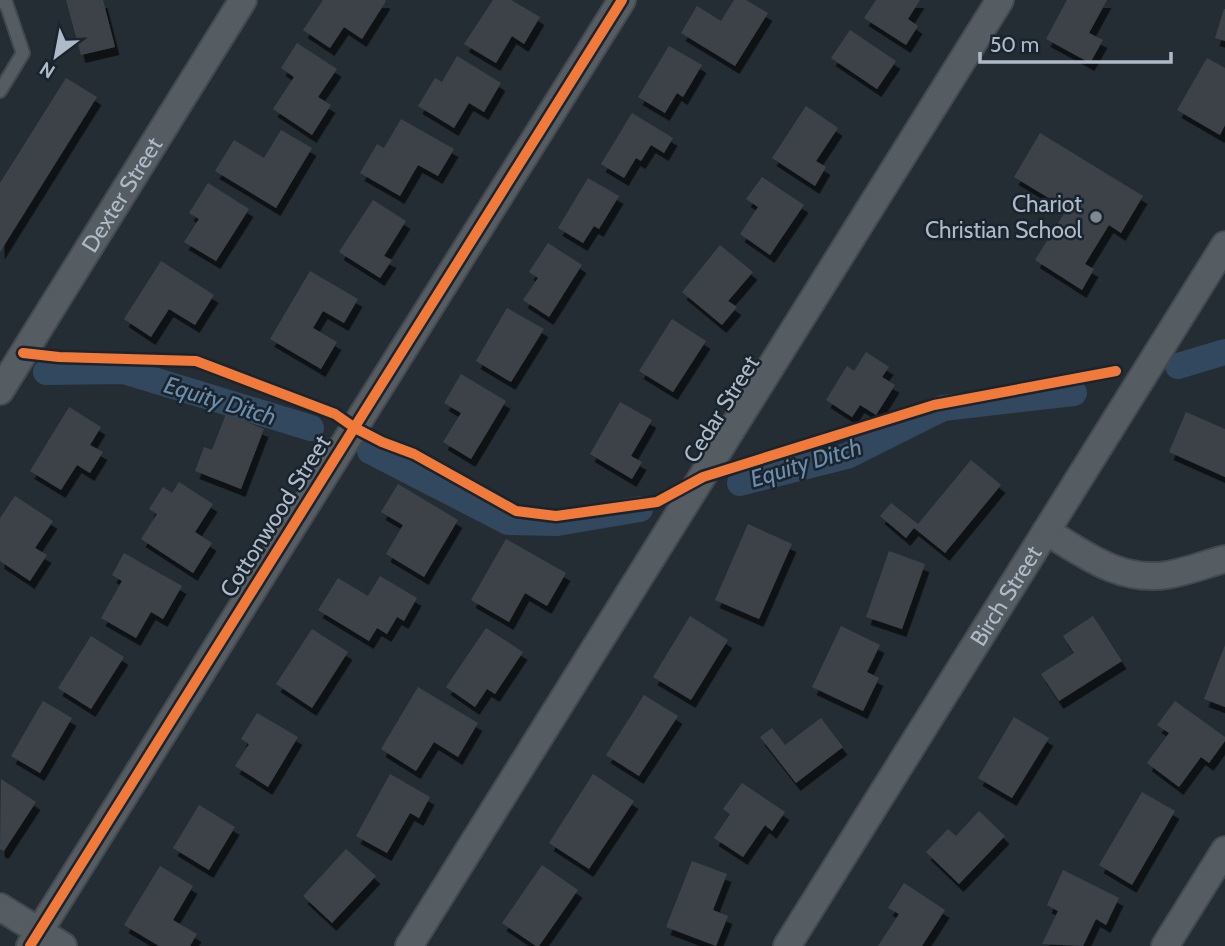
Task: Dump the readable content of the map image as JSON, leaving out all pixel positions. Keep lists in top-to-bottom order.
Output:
{
  "streets": {
    "street": [
      "Dexter Street",
      "Cedar Street",
      "Cottonwood Street",
      "Birch Street"
    ]
  },
  "water": ["Equity Ditch"],
  "places": ["Chariot Christian School"],
  "scale_bar": "50 m",
  "north": "bottom left"
}
